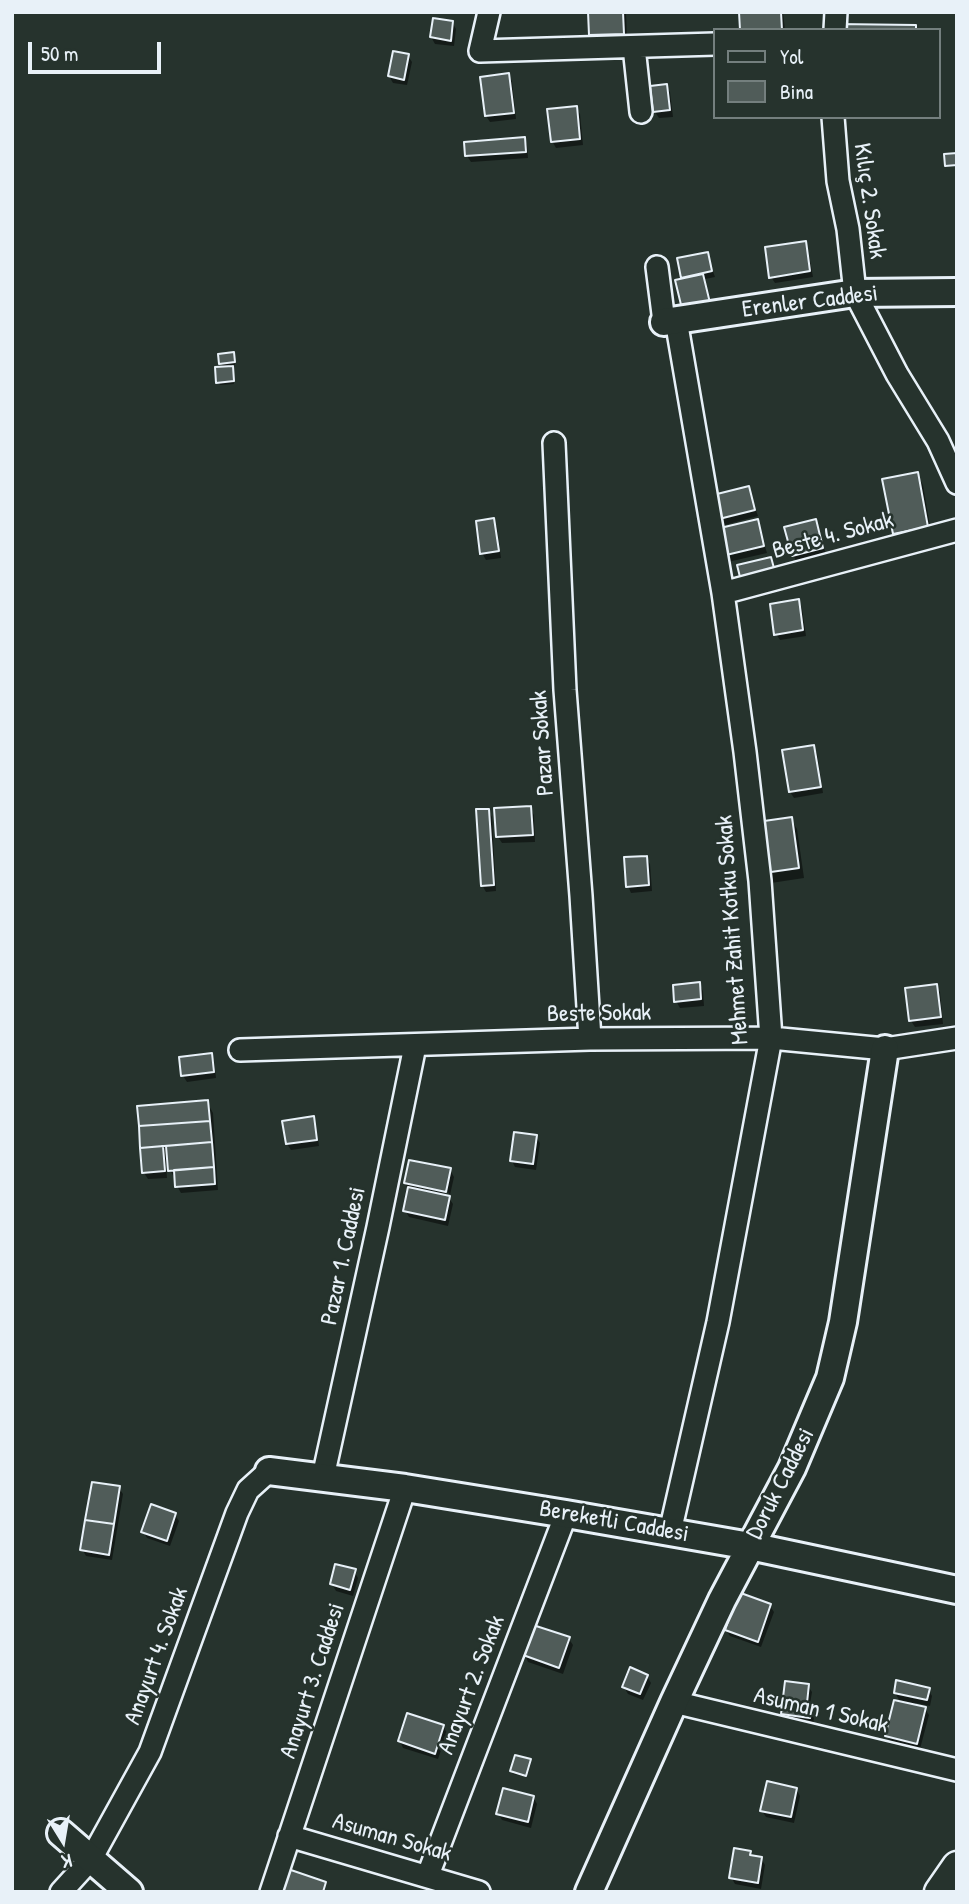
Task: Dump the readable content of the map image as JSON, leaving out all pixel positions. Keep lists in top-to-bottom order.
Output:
{
  "streets": {
    "street": [
      "Kılıç 2. Sokak",
      "Erenler Caddesi",
      "Beste 4. Sokak",
      "Pazar Sokak",
      "Mehmet Zahit Kotku Sokak",
      "Beste Sokak",
      "Pazar 1. Caddesi",
      "Doruk Caddesi",
      "Bereketli Caddesi",
      "Anayurt 4. Sokak",
      "Anayurt 3. Caddesi",
      "Anayurt 2. Sokak",
      "Asuman 1 Sokak",
      "Asuman Sokak"
    ]
  },
  "crossings": [
    ["Kılıç 2. Sokak", "Erenler Caddesi"],
    ["Erenler Caddesi", "Mehmet Zahit Kotku Sokak"],
    ["Beste 4. Sokak", "Mehmet Zahit Kotku Sokak"],
    ["Pazar Sokak", "Beste Sokak"],
    ["Mehmet Zahit Kotku Sokak", "Beste Sokak"],
    ["Mehmet Zahit Kotku Sokak", "Bereketli Caddesi"],
    ["Beste Sokak", "Pazar 1. Caddesi"],
    ["Beste Sokak", "Doruk Caddesi"],
    ["Pazar 1. Caddesi", "Bereketli Caddesi"],
    ["Doruk Caddesi", "Bereketli Caddesi"],
    ["Doruk Caddesi", "Asuman 1 Sokak"],
    ["Bereketli Caddesi", "Anayurt 4. Sokak"],
    ["Bereketli Caddesi", "Anayurt 3. Caddesi"],
    ["Bereketli Caddesi", "Anayurt 2. Sokak"],
    ["Anayurt 3. Caddesi", "Asuman Sokak"],
    ["Anayurt 2. Sokak", "Asuman Sokak"]
  ],
  "legend": ["Yol", "Bina"],
  "scale_bar": "50 m",
  "north": "bottom"
}
